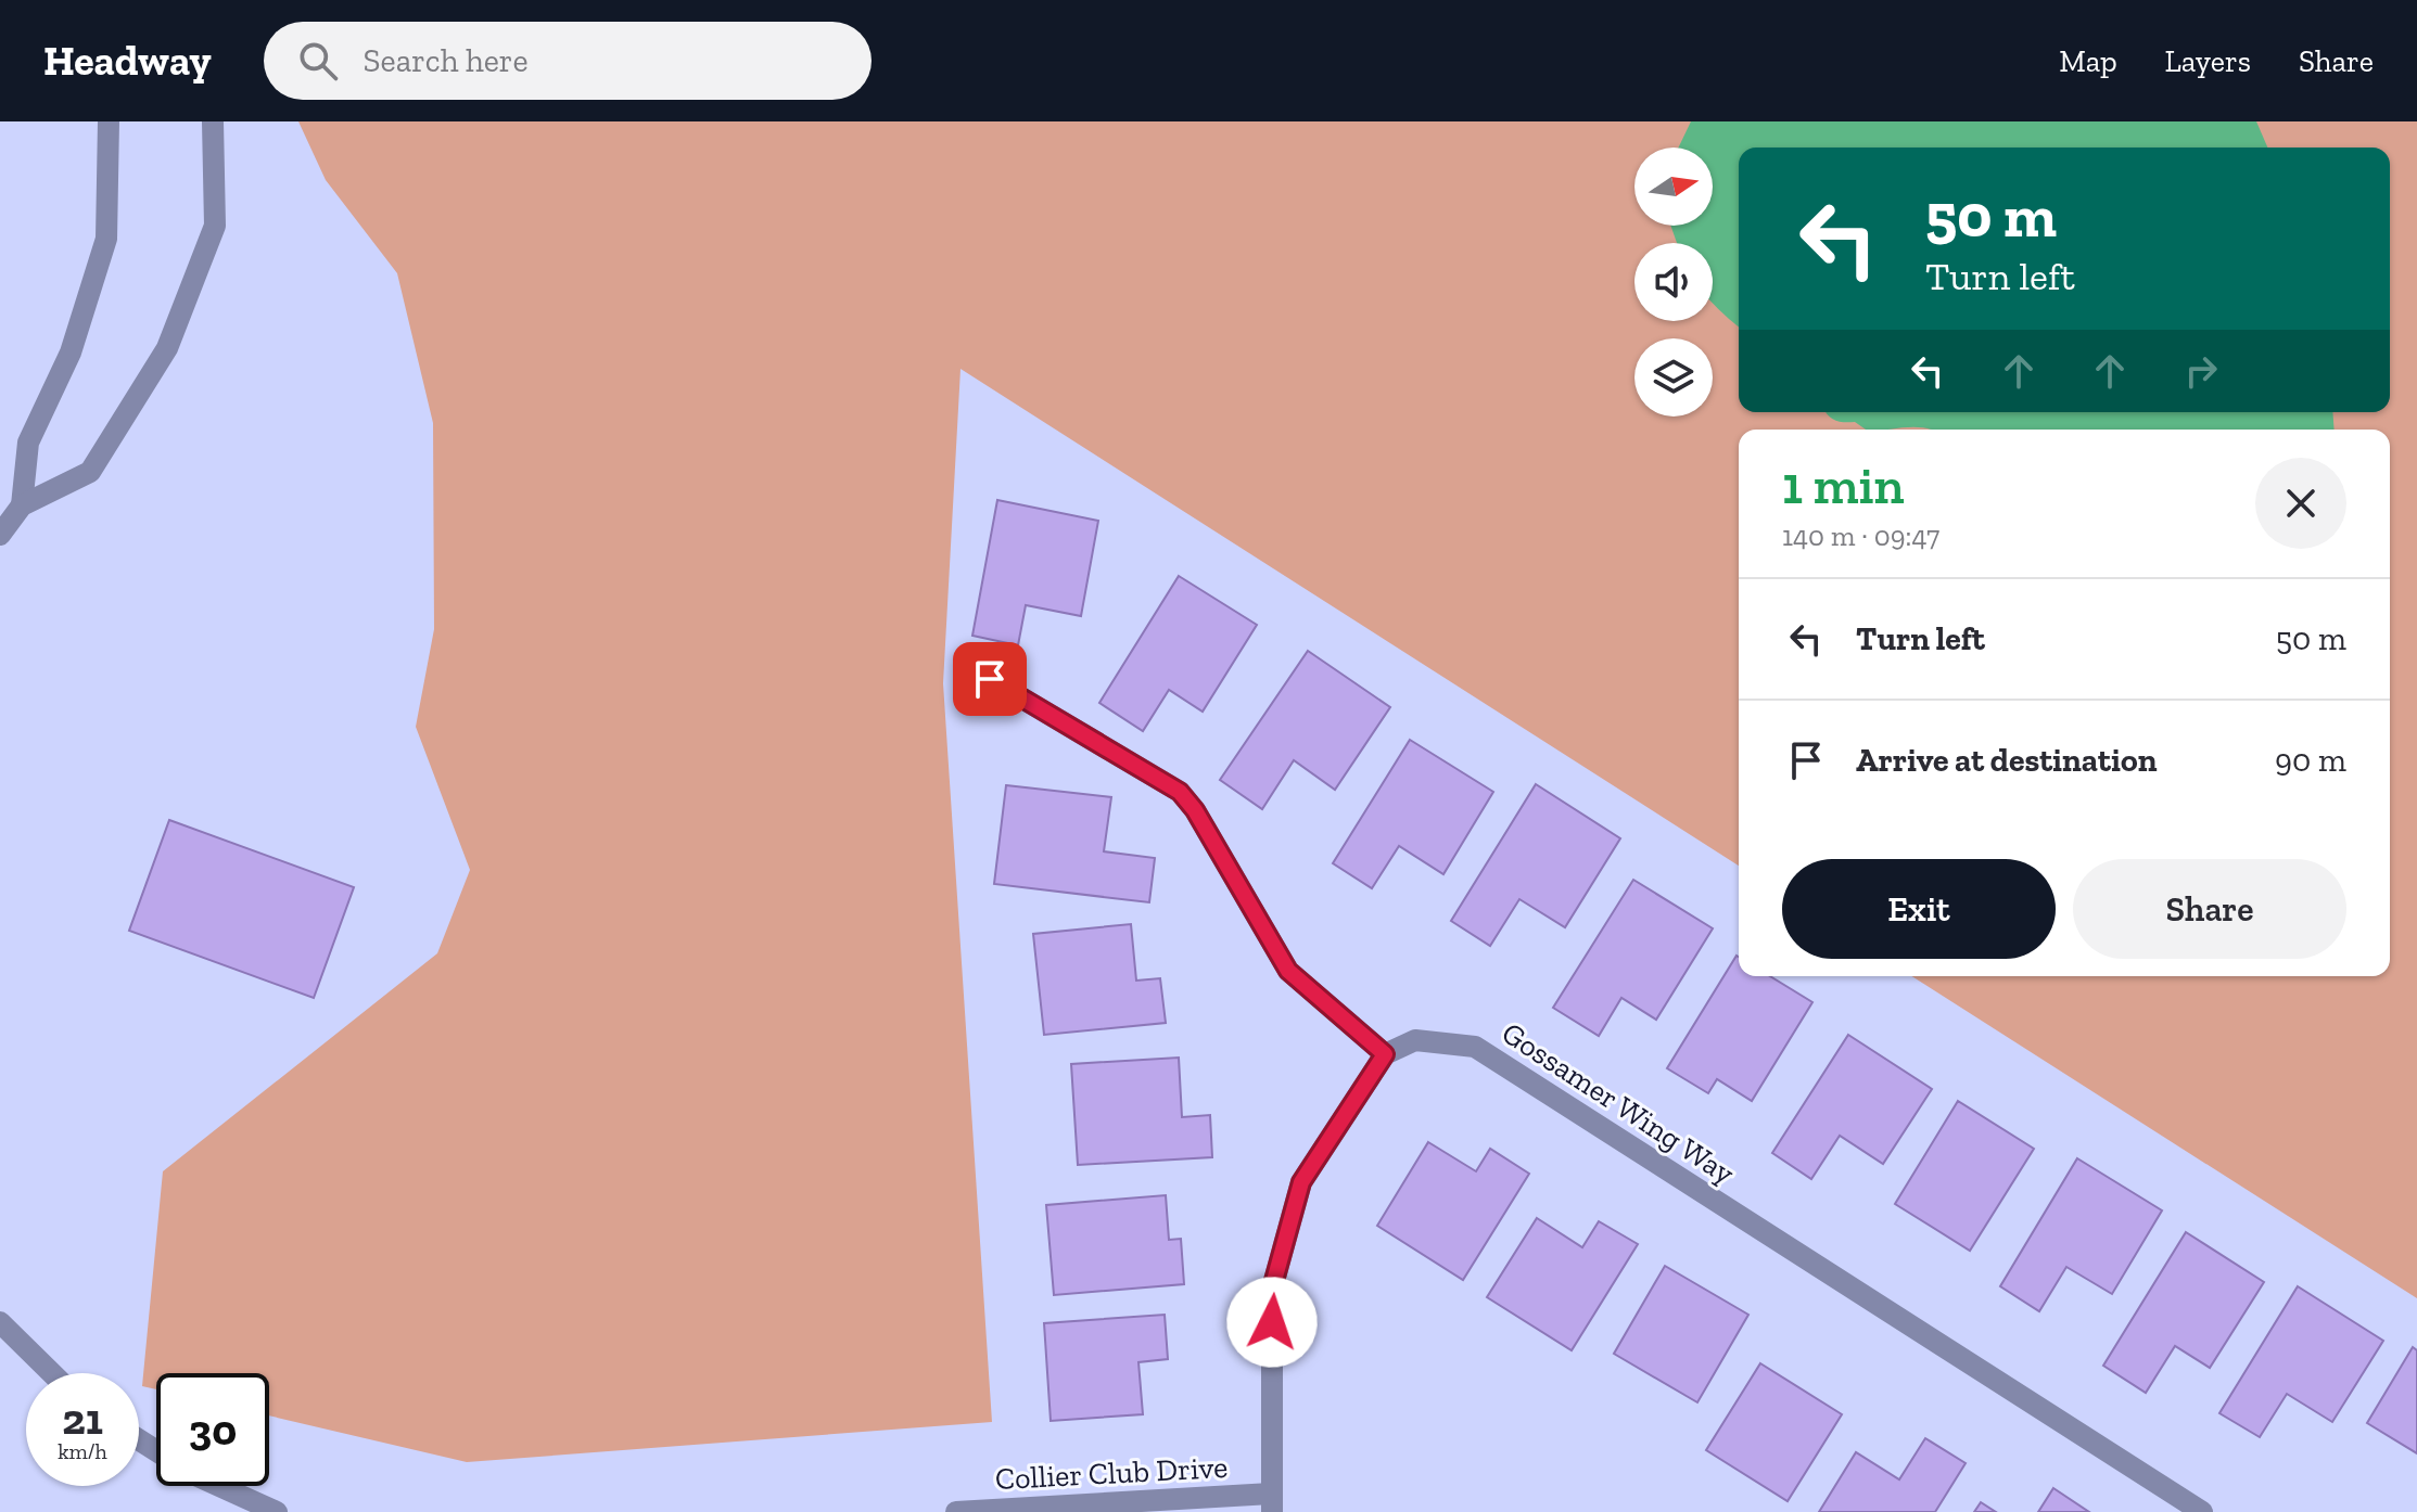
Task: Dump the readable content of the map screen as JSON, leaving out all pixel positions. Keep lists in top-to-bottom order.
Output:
{
  "streets": {
    "street": ["Gossamer Wing Way", "Collier Club Drive"]
  },
  "north": "right",
  "page": {
    "header": "Headway",
    "search": "Search here",
    "nav": ["Map", "Layers", "Share"],
    "turn": ["50 m", "Turn left"],
    "heading": ["1 min", "140 m · 09:47"],
    "list": [
      {
        "name": "Turn left",
        "value": "50 m"
      },
      {
        "name": "Arrive at destination",
        "value": "90 m"
      }
    ],
    "buttons": ["Exit", "Share"],
    "speed": "21 km/h",
    "limit": "30"
  }
}
